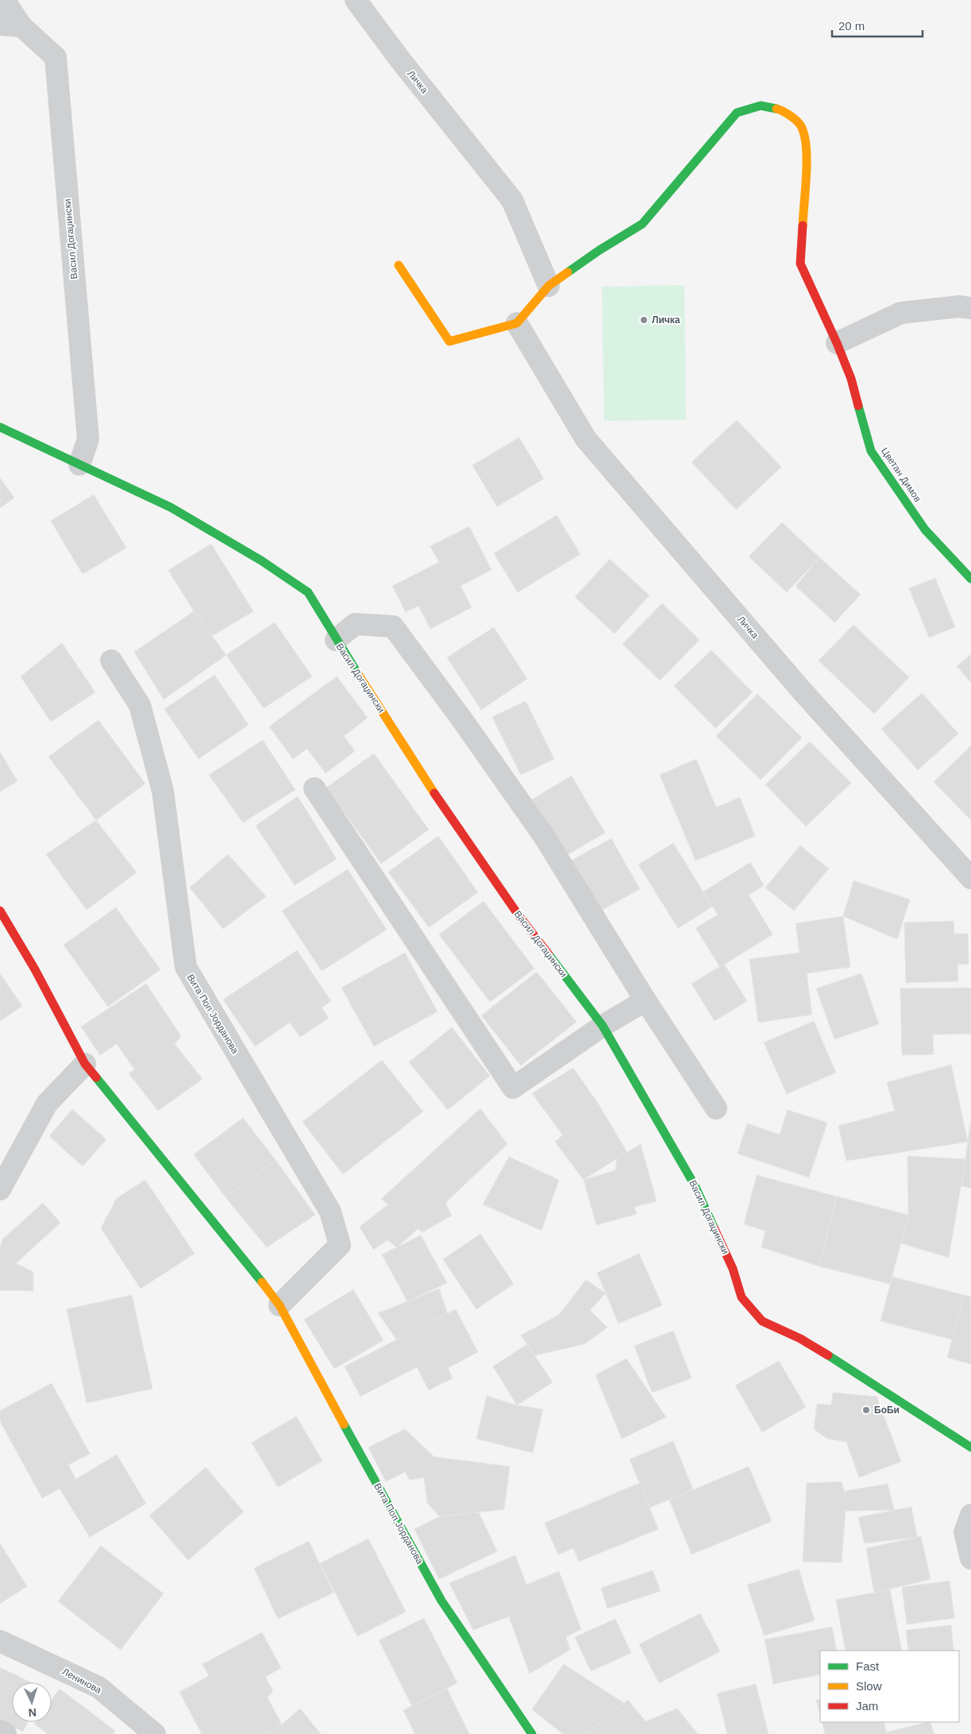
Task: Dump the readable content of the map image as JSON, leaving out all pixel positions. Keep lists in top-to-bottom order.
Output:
{
  "streets": {
    "street": [
      "Личка",
      "Васил Догаџински",
      "Цветан Димов",
      "Вита Поп Јорданова",
      "Ленинова"
    ]
  },
  "crossings": [
    ["Личка", "Цветан Димов"]
  ],
  "places": ["Личка", "БоБи"],
  "legend": ["Fast", "Slow", "Jam"],
  "scale_bar": "20 m",
  "north": "bottom"
}
